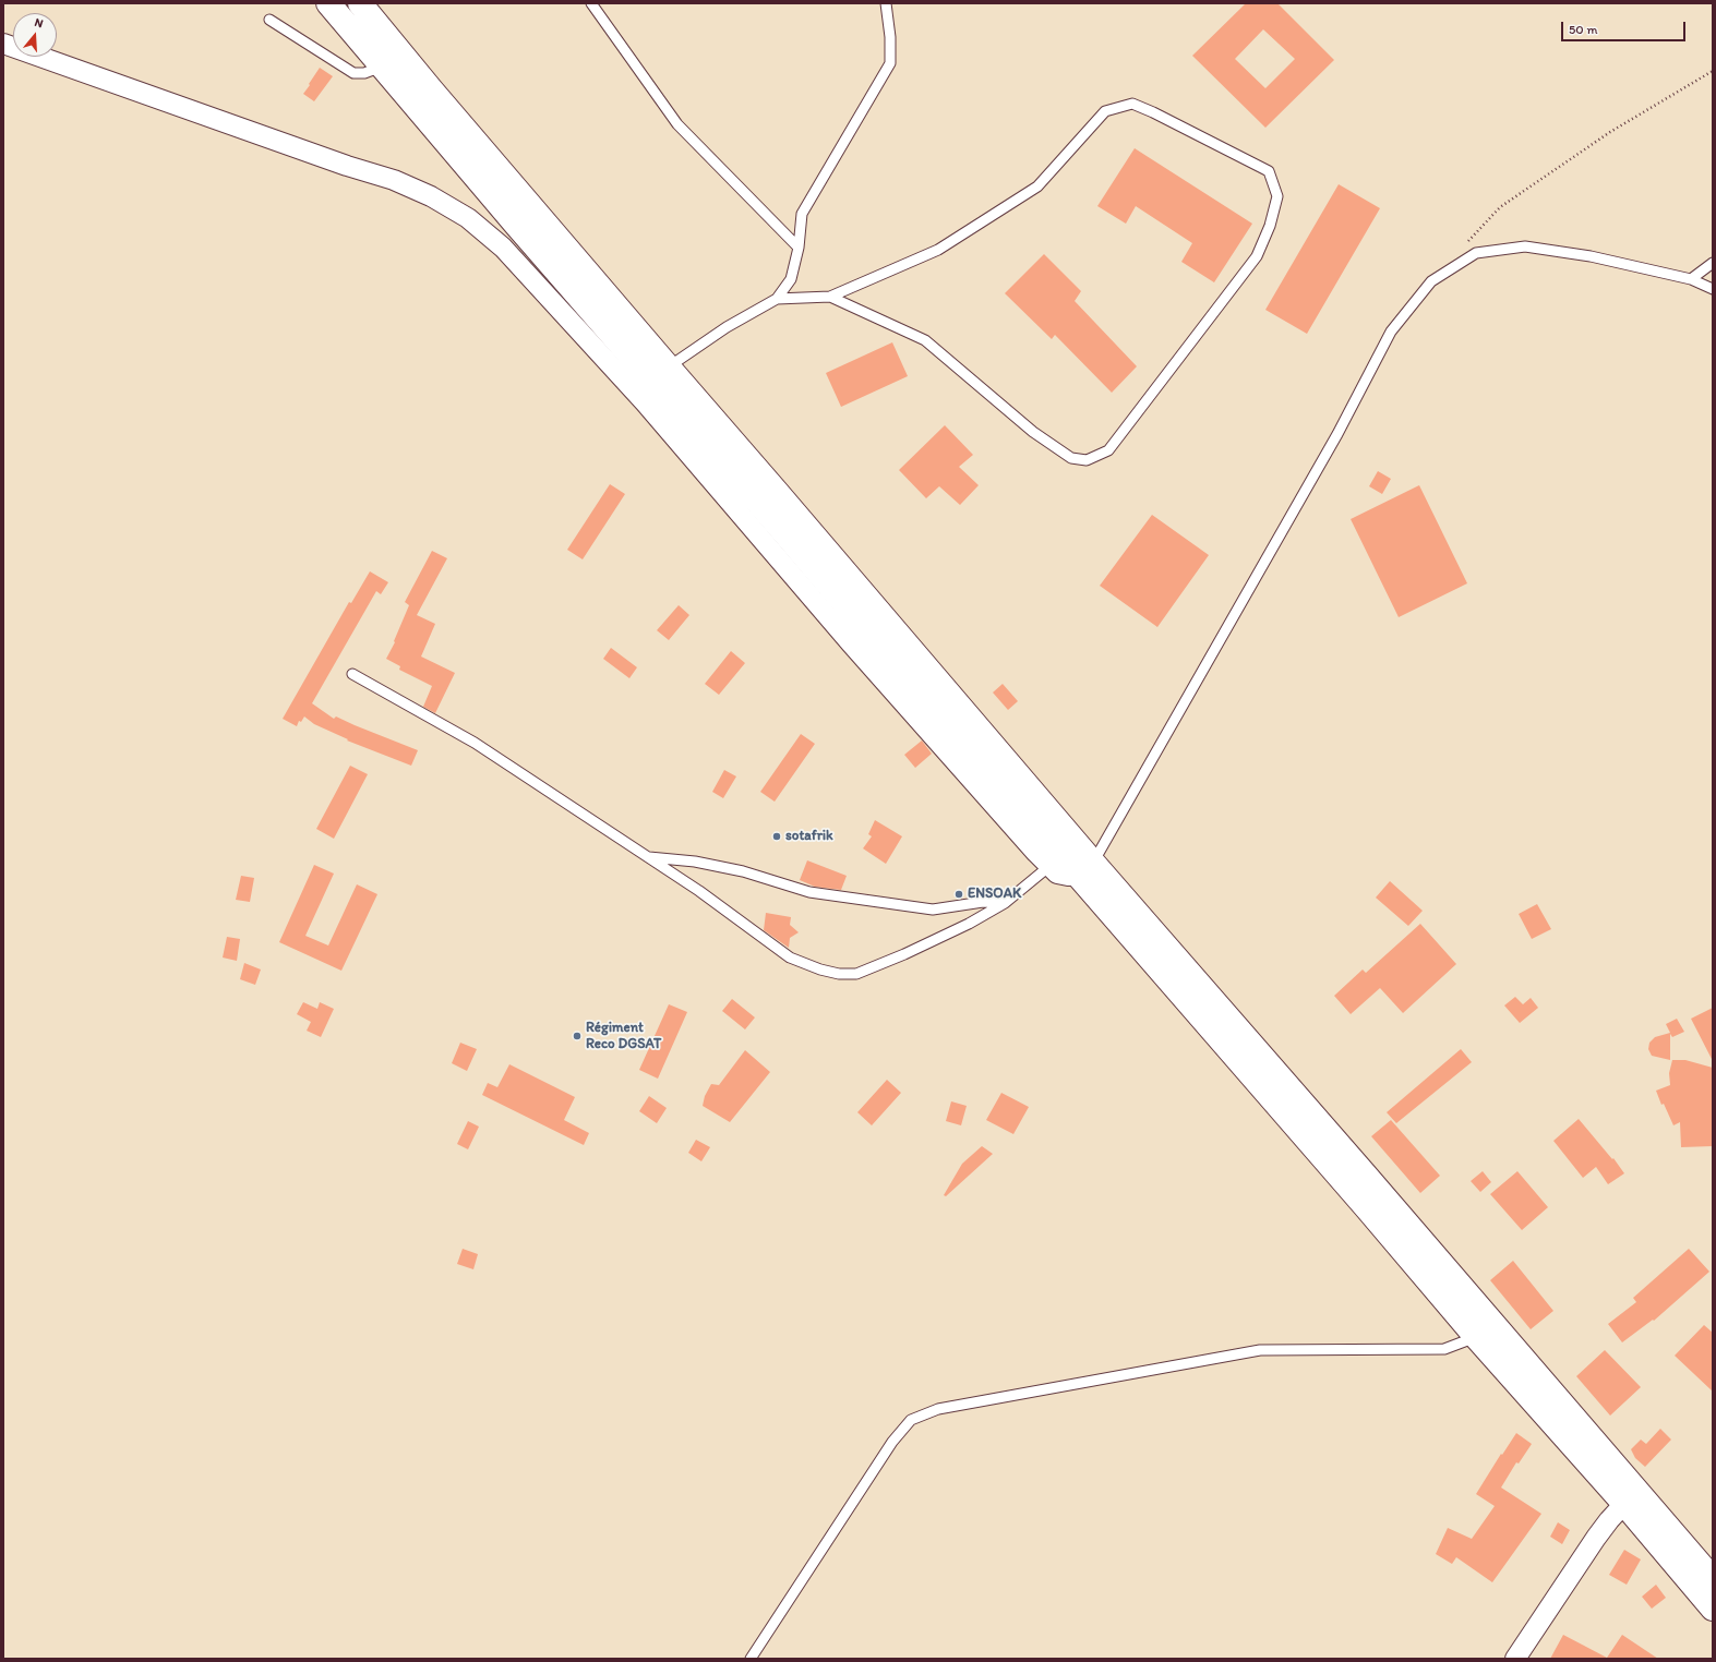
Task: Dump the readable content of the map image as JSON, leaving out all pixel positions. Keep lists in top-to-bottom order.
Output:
{
  "places": ["sotafrik", "ENSOAK", "Régiment Reco DGSAT"],
  "scale_bar": "50 m",
  "north": "top"
}
